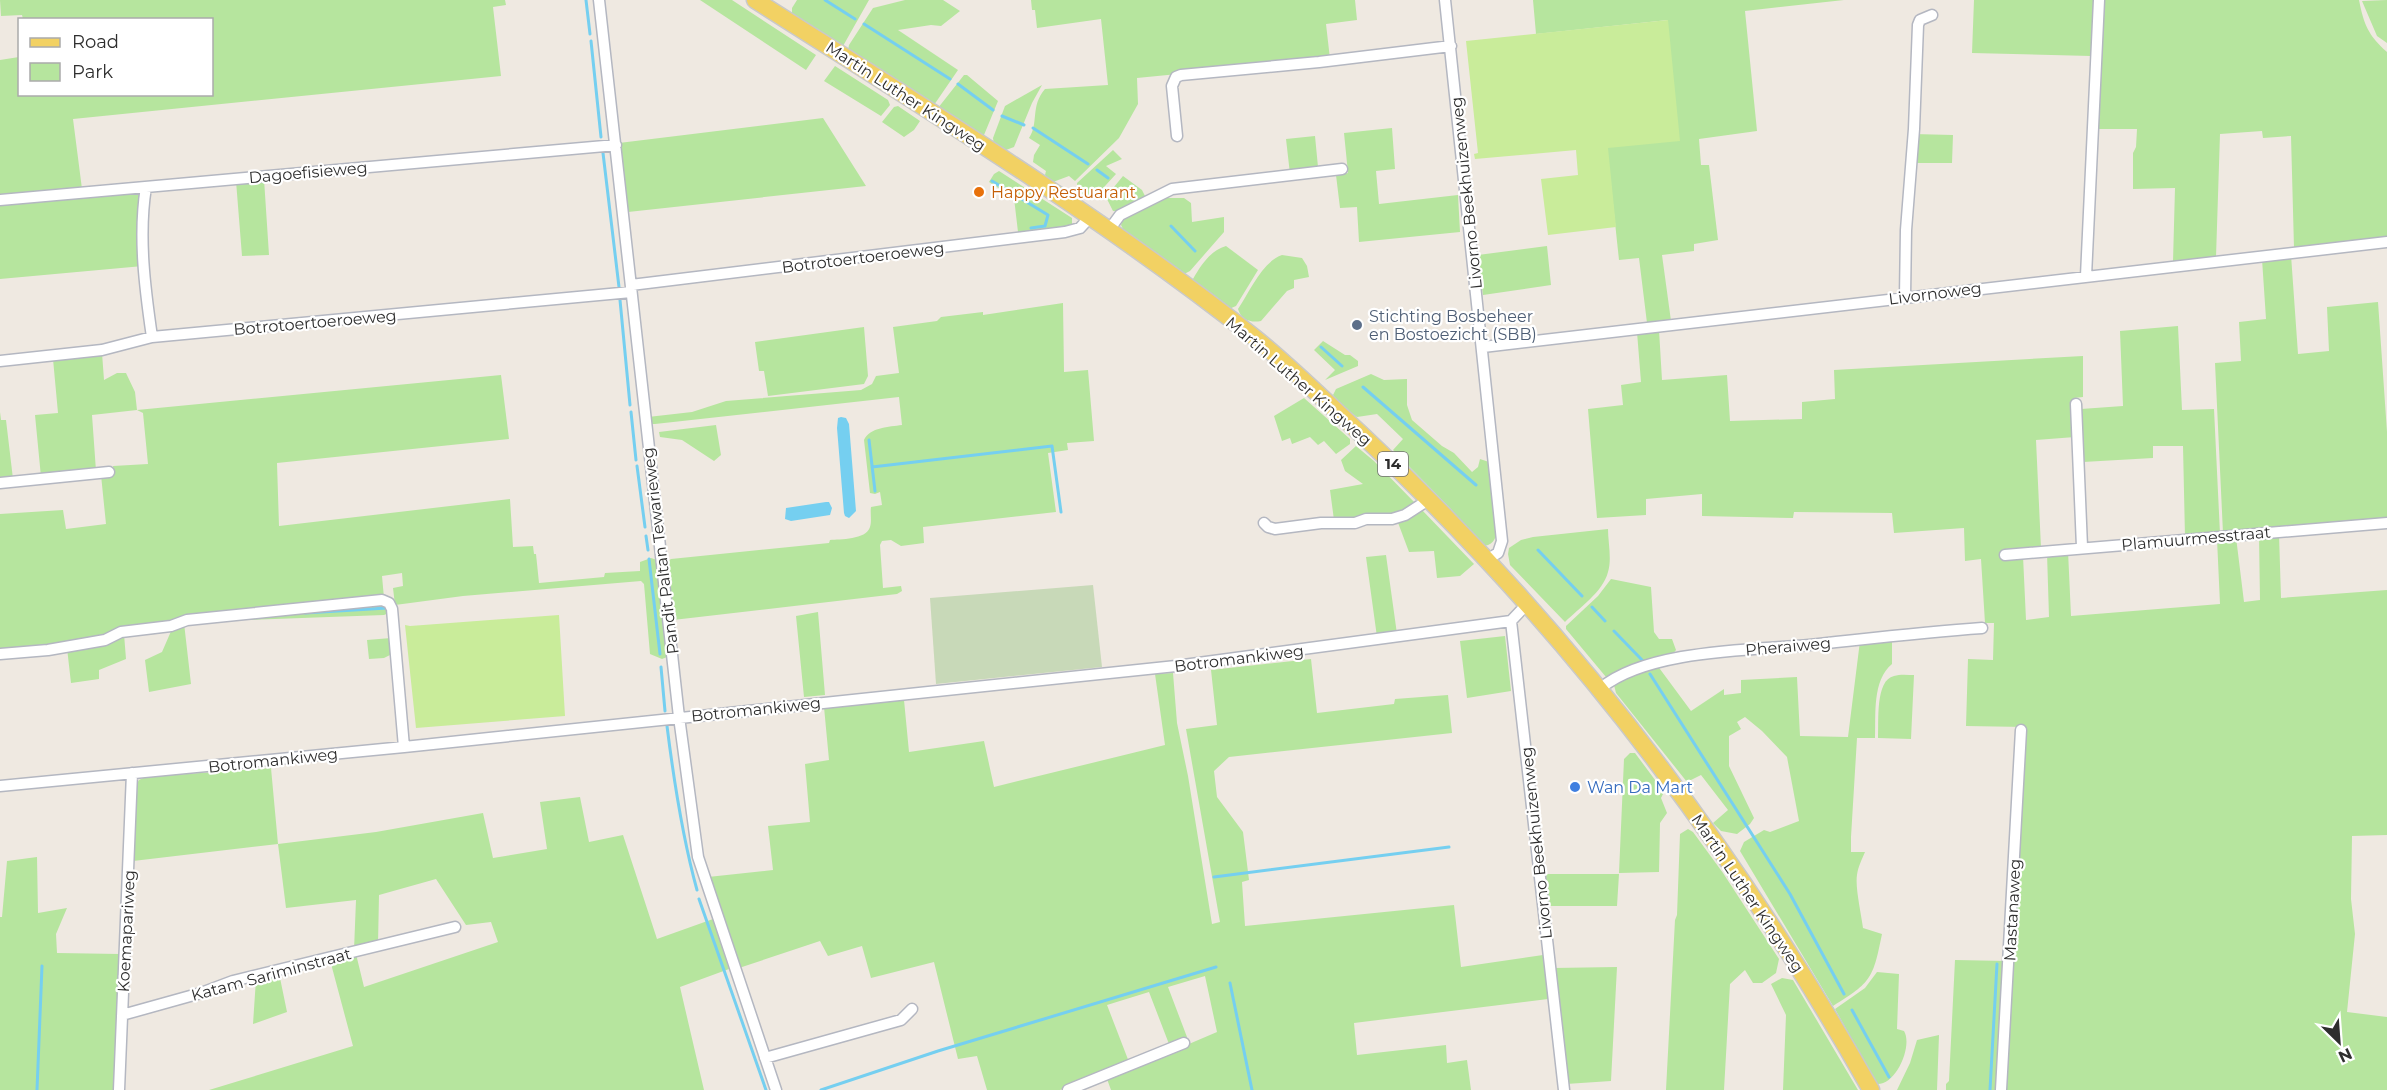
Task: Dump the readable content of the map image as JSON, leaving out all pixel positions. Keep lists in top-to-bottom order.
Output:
{
  "streets": {
    "main road": ["Martin Luther Kingweg", "14"],
    "street": [
      "Dagoefisieweg",
      "Livorno Beekhuizenweg",
      "Botrotoertoeroeweg",
      "Livornoweg",
      "Plamuurmesstraat",
      "Pandit Paltan Tewarieweg",
      "Pheraiweg",
      "Botromankiweg",
      "Mastanaweg",
      "Koemapariweg",
      "Katam Sariminstraat"
    ]
  },
  "crossings": [
    ["Martin Luther Kingweg", "Livorno Beekhuizenweg"],
    ["Martin Luther Kingweg", "Botrotoertoeroeweg"],
    ["Martin Luther Kingweg", "Pheraiweg"],
    ["Dagoefisieweg", "Pandit Paltan Tewarieweg"],
    ["Livorno Beekhuizenweg", "Livornoweg"],
    ["Livorno Beekhuizenweg", "Botromankiweg"],
    ["Botrotoertoeroeweg", "Pandit Paltan Tewarieweg"],
    ["Pandit Paltan Tewarieweg", "Botromankiweg"],
    ["Botromankiweg", "Koemapariweg"],
    ["Koemapariweg", "Katam Sariminstraat"]
  ],
  "places": ["Happy Restuarant", "Stichting Bosbeheer en Bostoezicht (SBB)", "Wan Da Mart"],
  "legend": ["Road", "Park"],
  "north": "bottom right"
}
